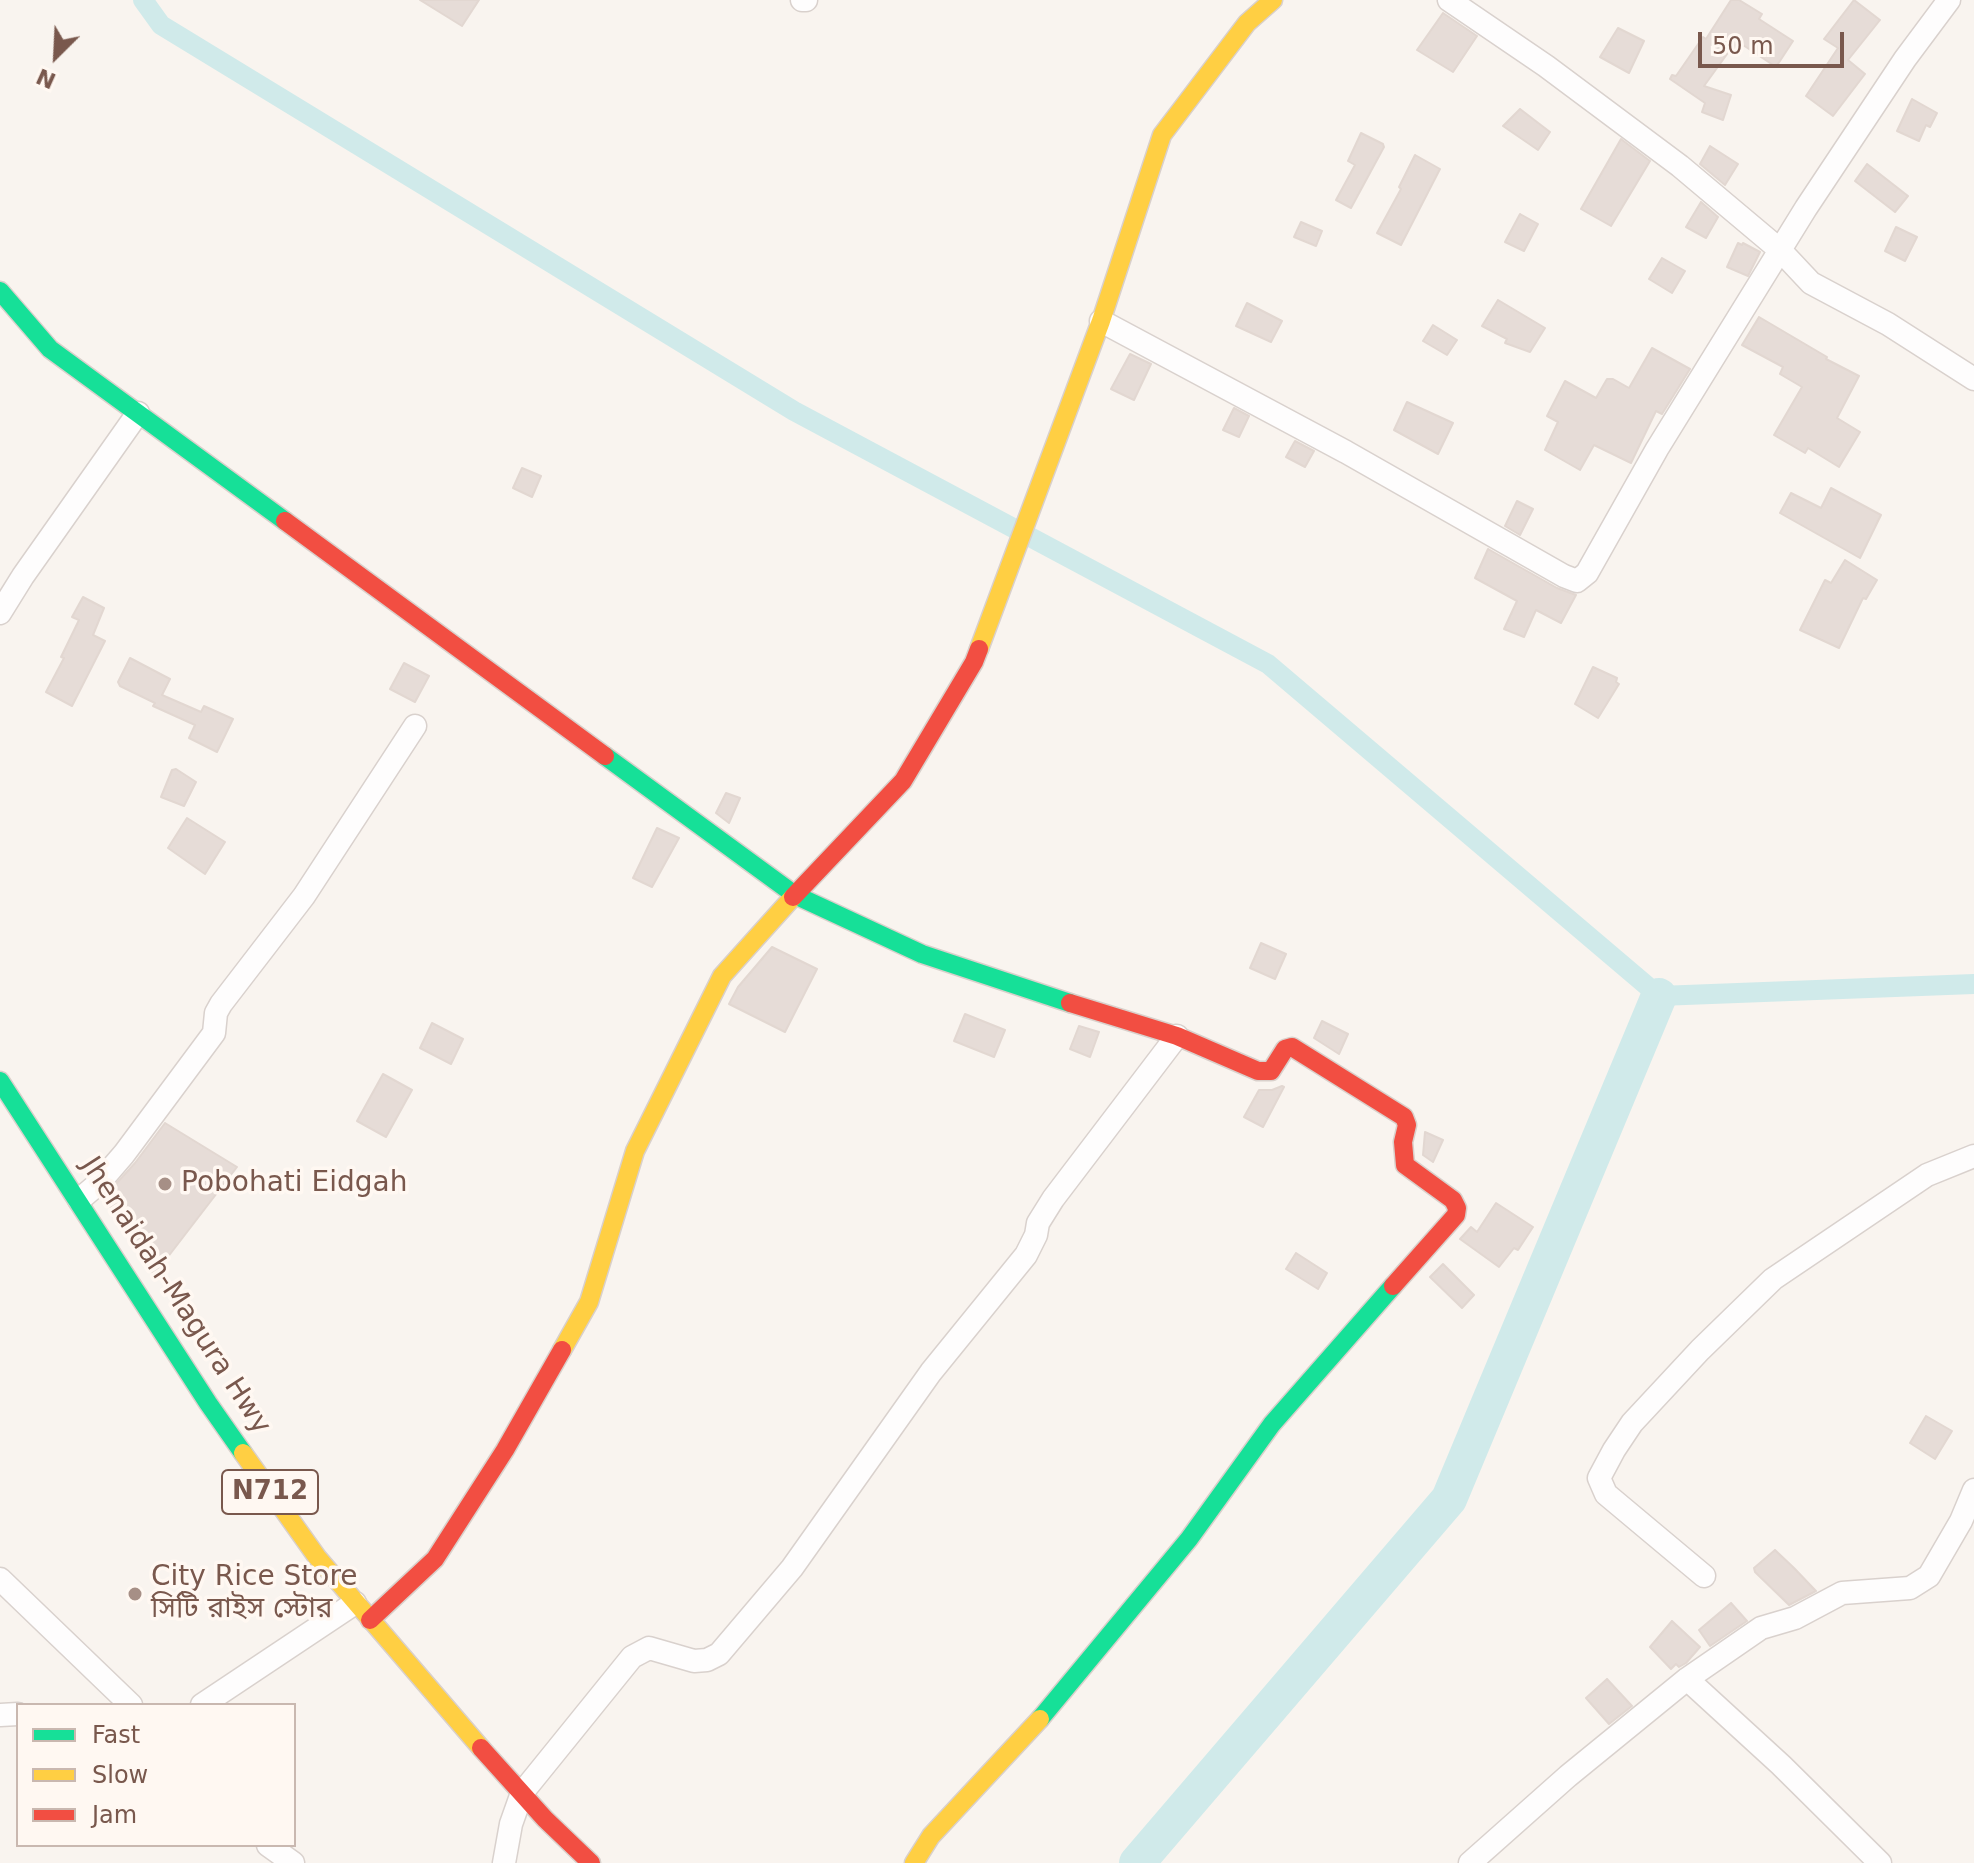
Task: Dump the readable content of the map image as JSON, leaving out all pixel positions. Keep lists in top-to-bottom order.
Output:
{
  "streets": {
    "main road": ["Jhenaidah-Magura Hwy", "N712"]
  },
  "places": ["Pobohati Eidgah", "City Rice Store সিটি রাইস স্টোর"],
  "legend": ["Fast", "Slow", "Jam"],
  "scale_bar": "50 m",
  "north": "bottom left"
}
